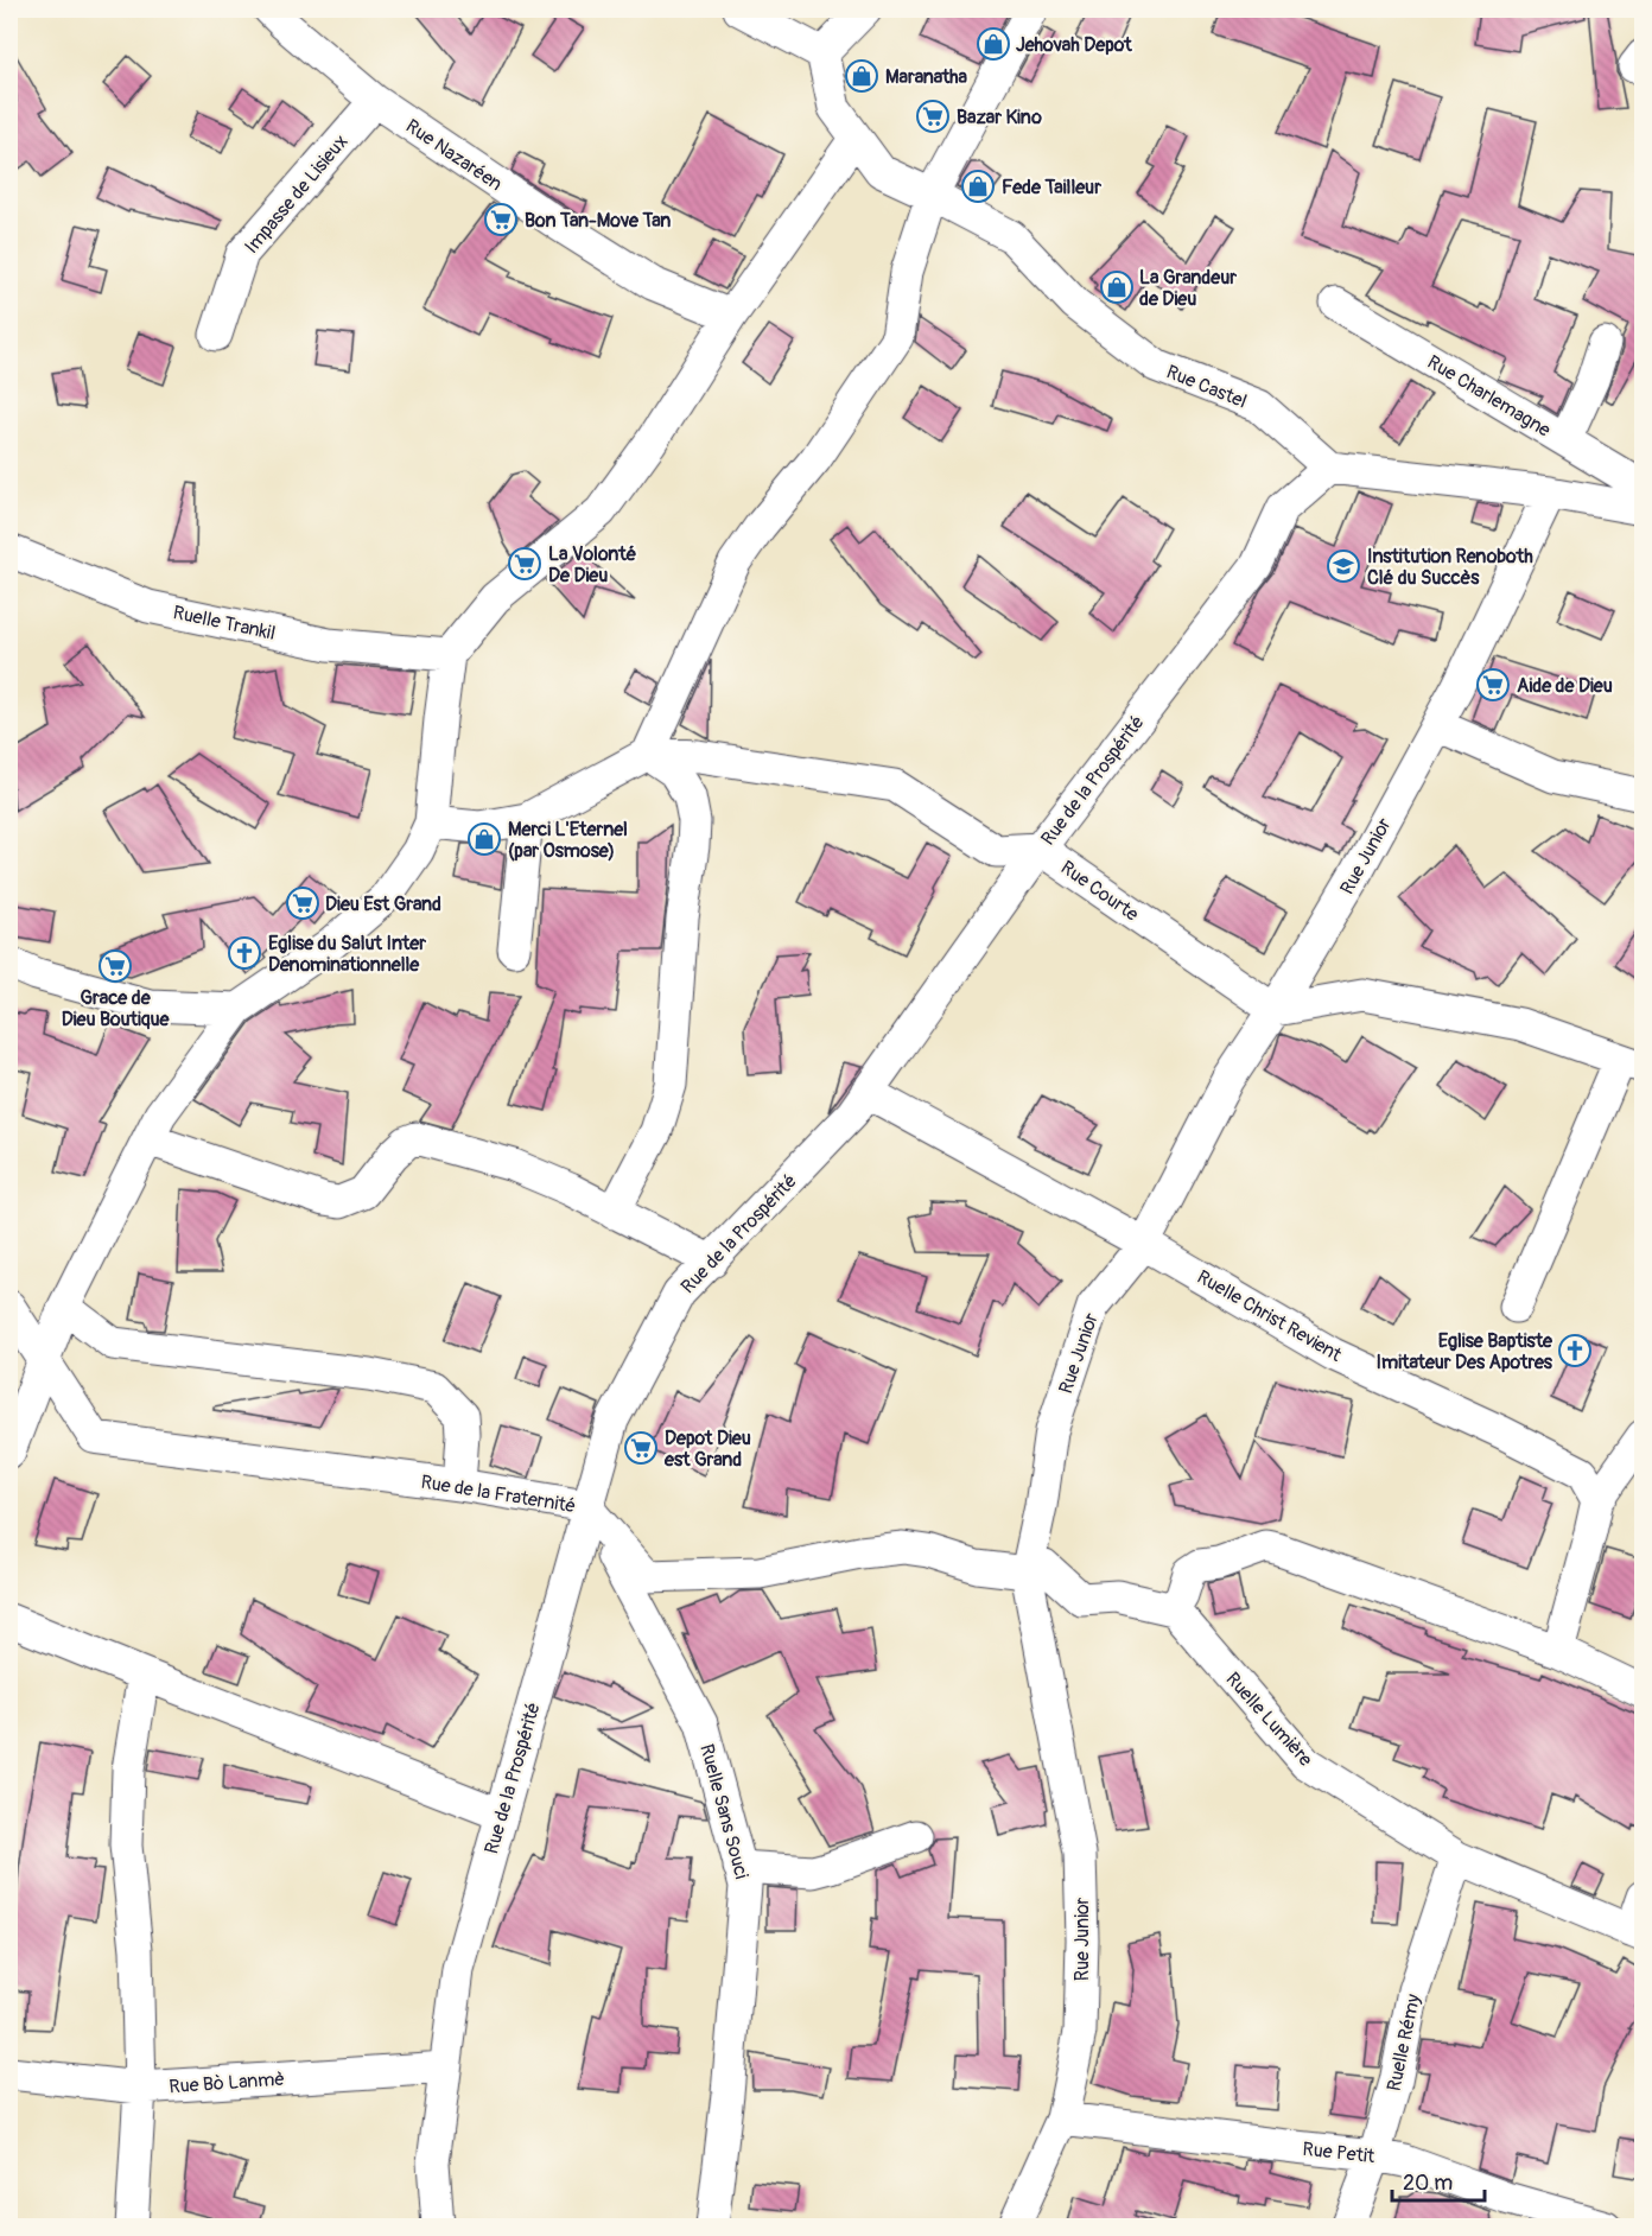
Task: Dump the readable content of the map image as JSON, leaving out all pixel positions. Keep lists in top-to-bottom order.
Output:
{
  "streets": {
    "street": [
      "Rue Nazaréen",
      "Impasse de Lisieux",
      "Rue Castel",
      "Rue Charlemagne",
      "Ruelle Trankil",
      "Rue de la Prospérité",
      "Rue Junior",
      "Rue Courte",
      "Ruelle Christ Revient",
      "Rue de la Fraternité",
      "Ruelle Lumière",
      "Ruelle Sans Souci",
      "Ruelle Rémy",
      "Rue Bò Lanmè",
      "Rue Petit"
    ]
  },
  "crossings": [
    ["Rue Nazaréen", "Impasse de Lisieux"],
    ["Rue Castel", "Rue de la Prospérité"],
    ["Rue de la Prospérité", "Rue Courte"],
    ["Rue de la Prospérité", "Ruelle Christ Revient"],
    ["Rue de la Prospérité", "Rue de la Fraternité"],
    ["Rue de la Prospérité", "Ruelle Sans Souci"],
    ["Rue de la Prospérité", "Rue Bò Lanmè"],
    ["Rue Junior", "Rue Courte"],
    ["Rue Junior", "Ruelle Christ Revient"],
    ["Rue Junior", "Rue de la Fraternité"],
    ["Rue Junior", "Rue Petit"],
    ["Rue de la Fraternité", "Ruelle Sans Souci"],
    ["Ruelle Lumière", "Ruelle Rémy"],
    ["Ruelle Rémy", "Rue Petit"]
  ],
  "places": {
    "shop": [
      "Jehovah Depot",
      "Maranatha",
      "Fede Tailleur",
      "La Grandeur de Dieu",
      "Merci L'Eternel (par Osmose)"
    ],
    "supermarket": [
      "Bazar Kino",
      "Bon Tan-Move Tan",
      "La Volonté De Dieu",
      "Aide de Dieu",
      "Dieu Est Grand",
      "Grace de Dieu Boutique",
      "Depot Dieu est Grand"
    ],
    "school or university": ["Institution Renoboth Clé du Succès"],
    "church": ["Eglise du Salut Inter Denominationnelle", "Eglise Baptiste Imitateur Des Apotres"]
  },
  "scale_bar": "20 m"
}
